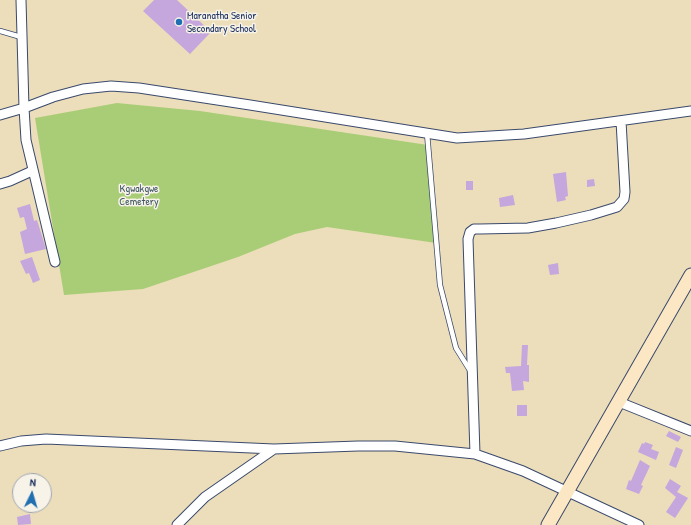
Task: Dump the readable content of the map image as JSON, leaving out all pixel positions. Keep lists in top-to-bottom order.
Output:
{
  "parks": ["Kgwakgwe Cemetery"],
  "places": ["Maranatha Senior Secondary School"],
  "north": "top"
}
